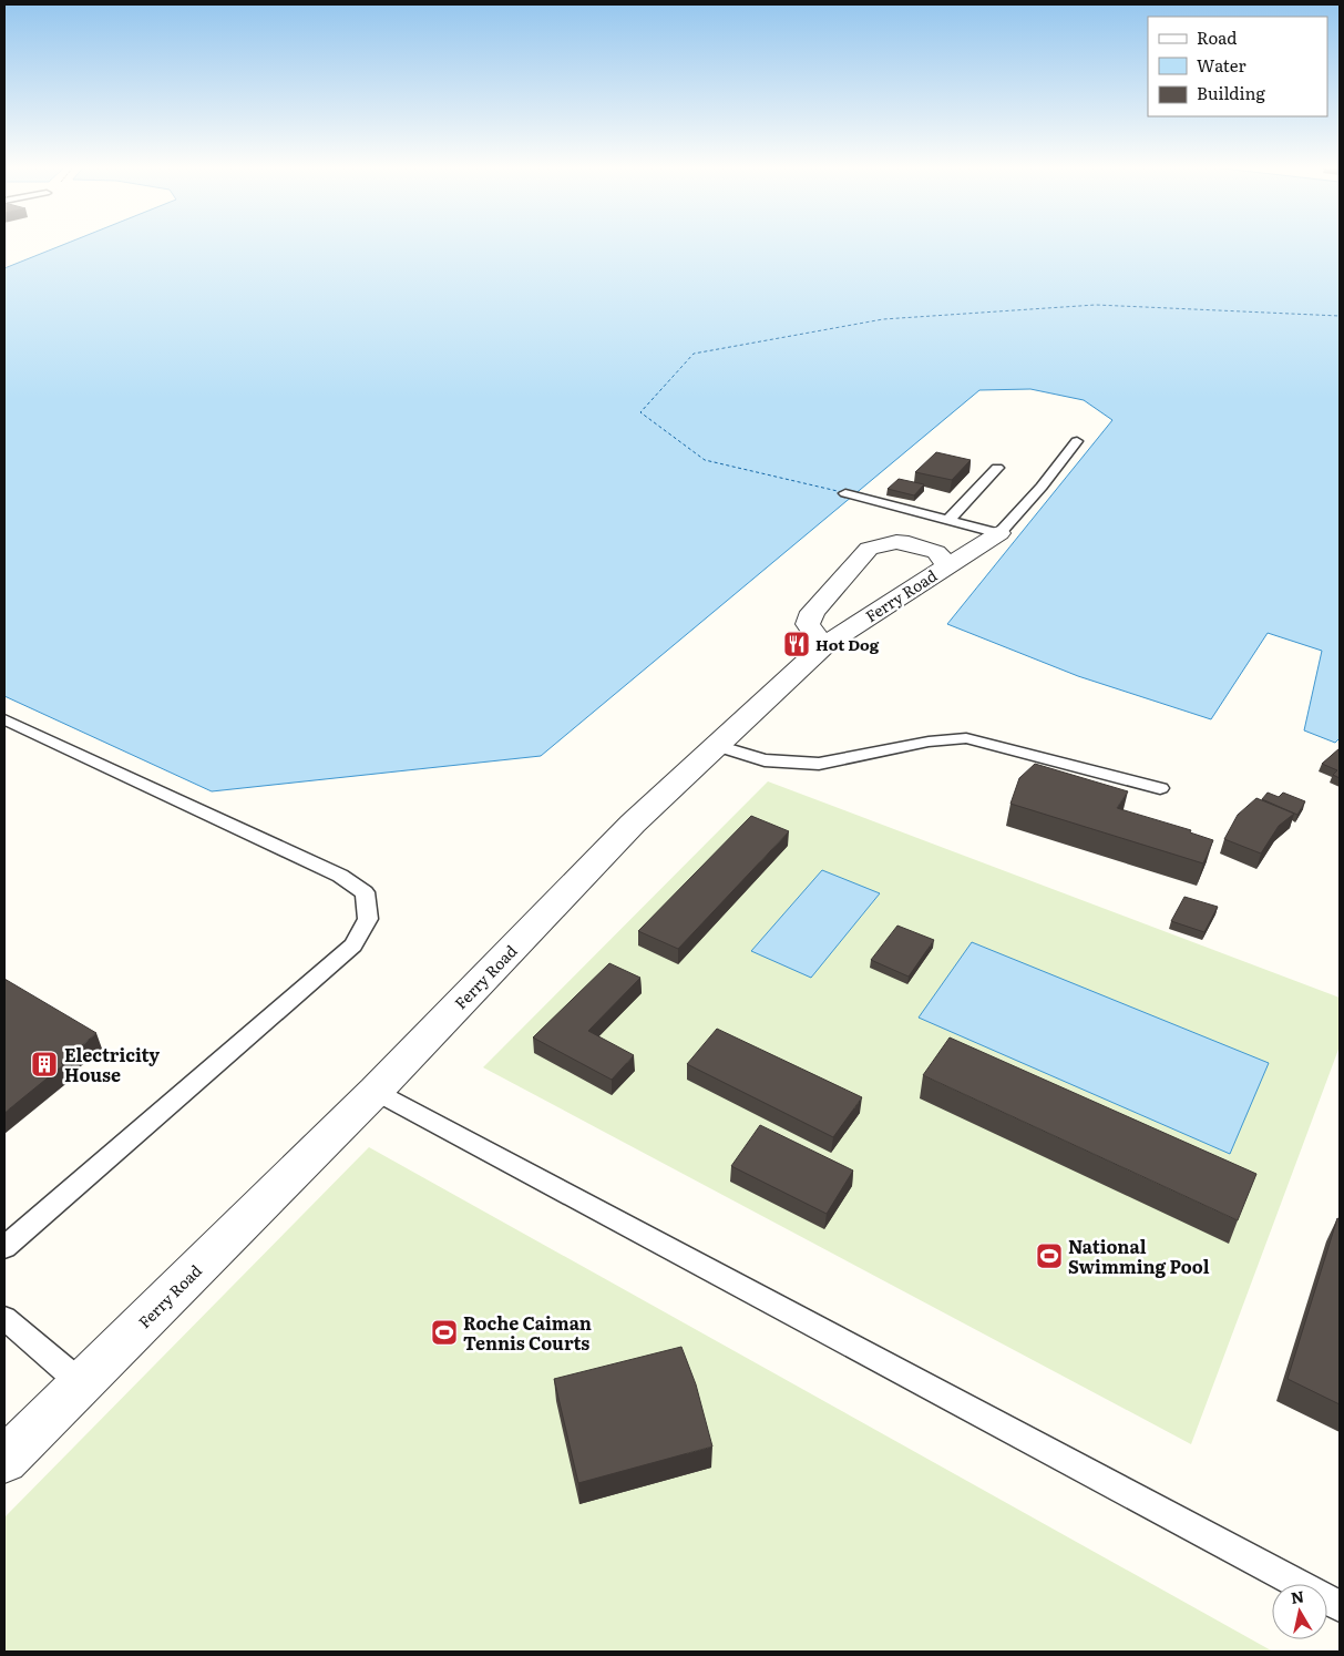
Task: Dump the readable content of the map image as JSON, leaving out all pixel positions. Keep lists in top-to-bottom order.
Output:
{
  "streets": {
    "street": ["Ferry Road"]
  },
  "places": {
    "restaurant": ["Hot Dog"],
    "building": ["Electricity House"],
    "sports": ["National Swimming Pool", "Roche Caiman Tennis Courts"]
  },
  "legend": ["Road", "Water", "Building"],
  "north": "top"
}
